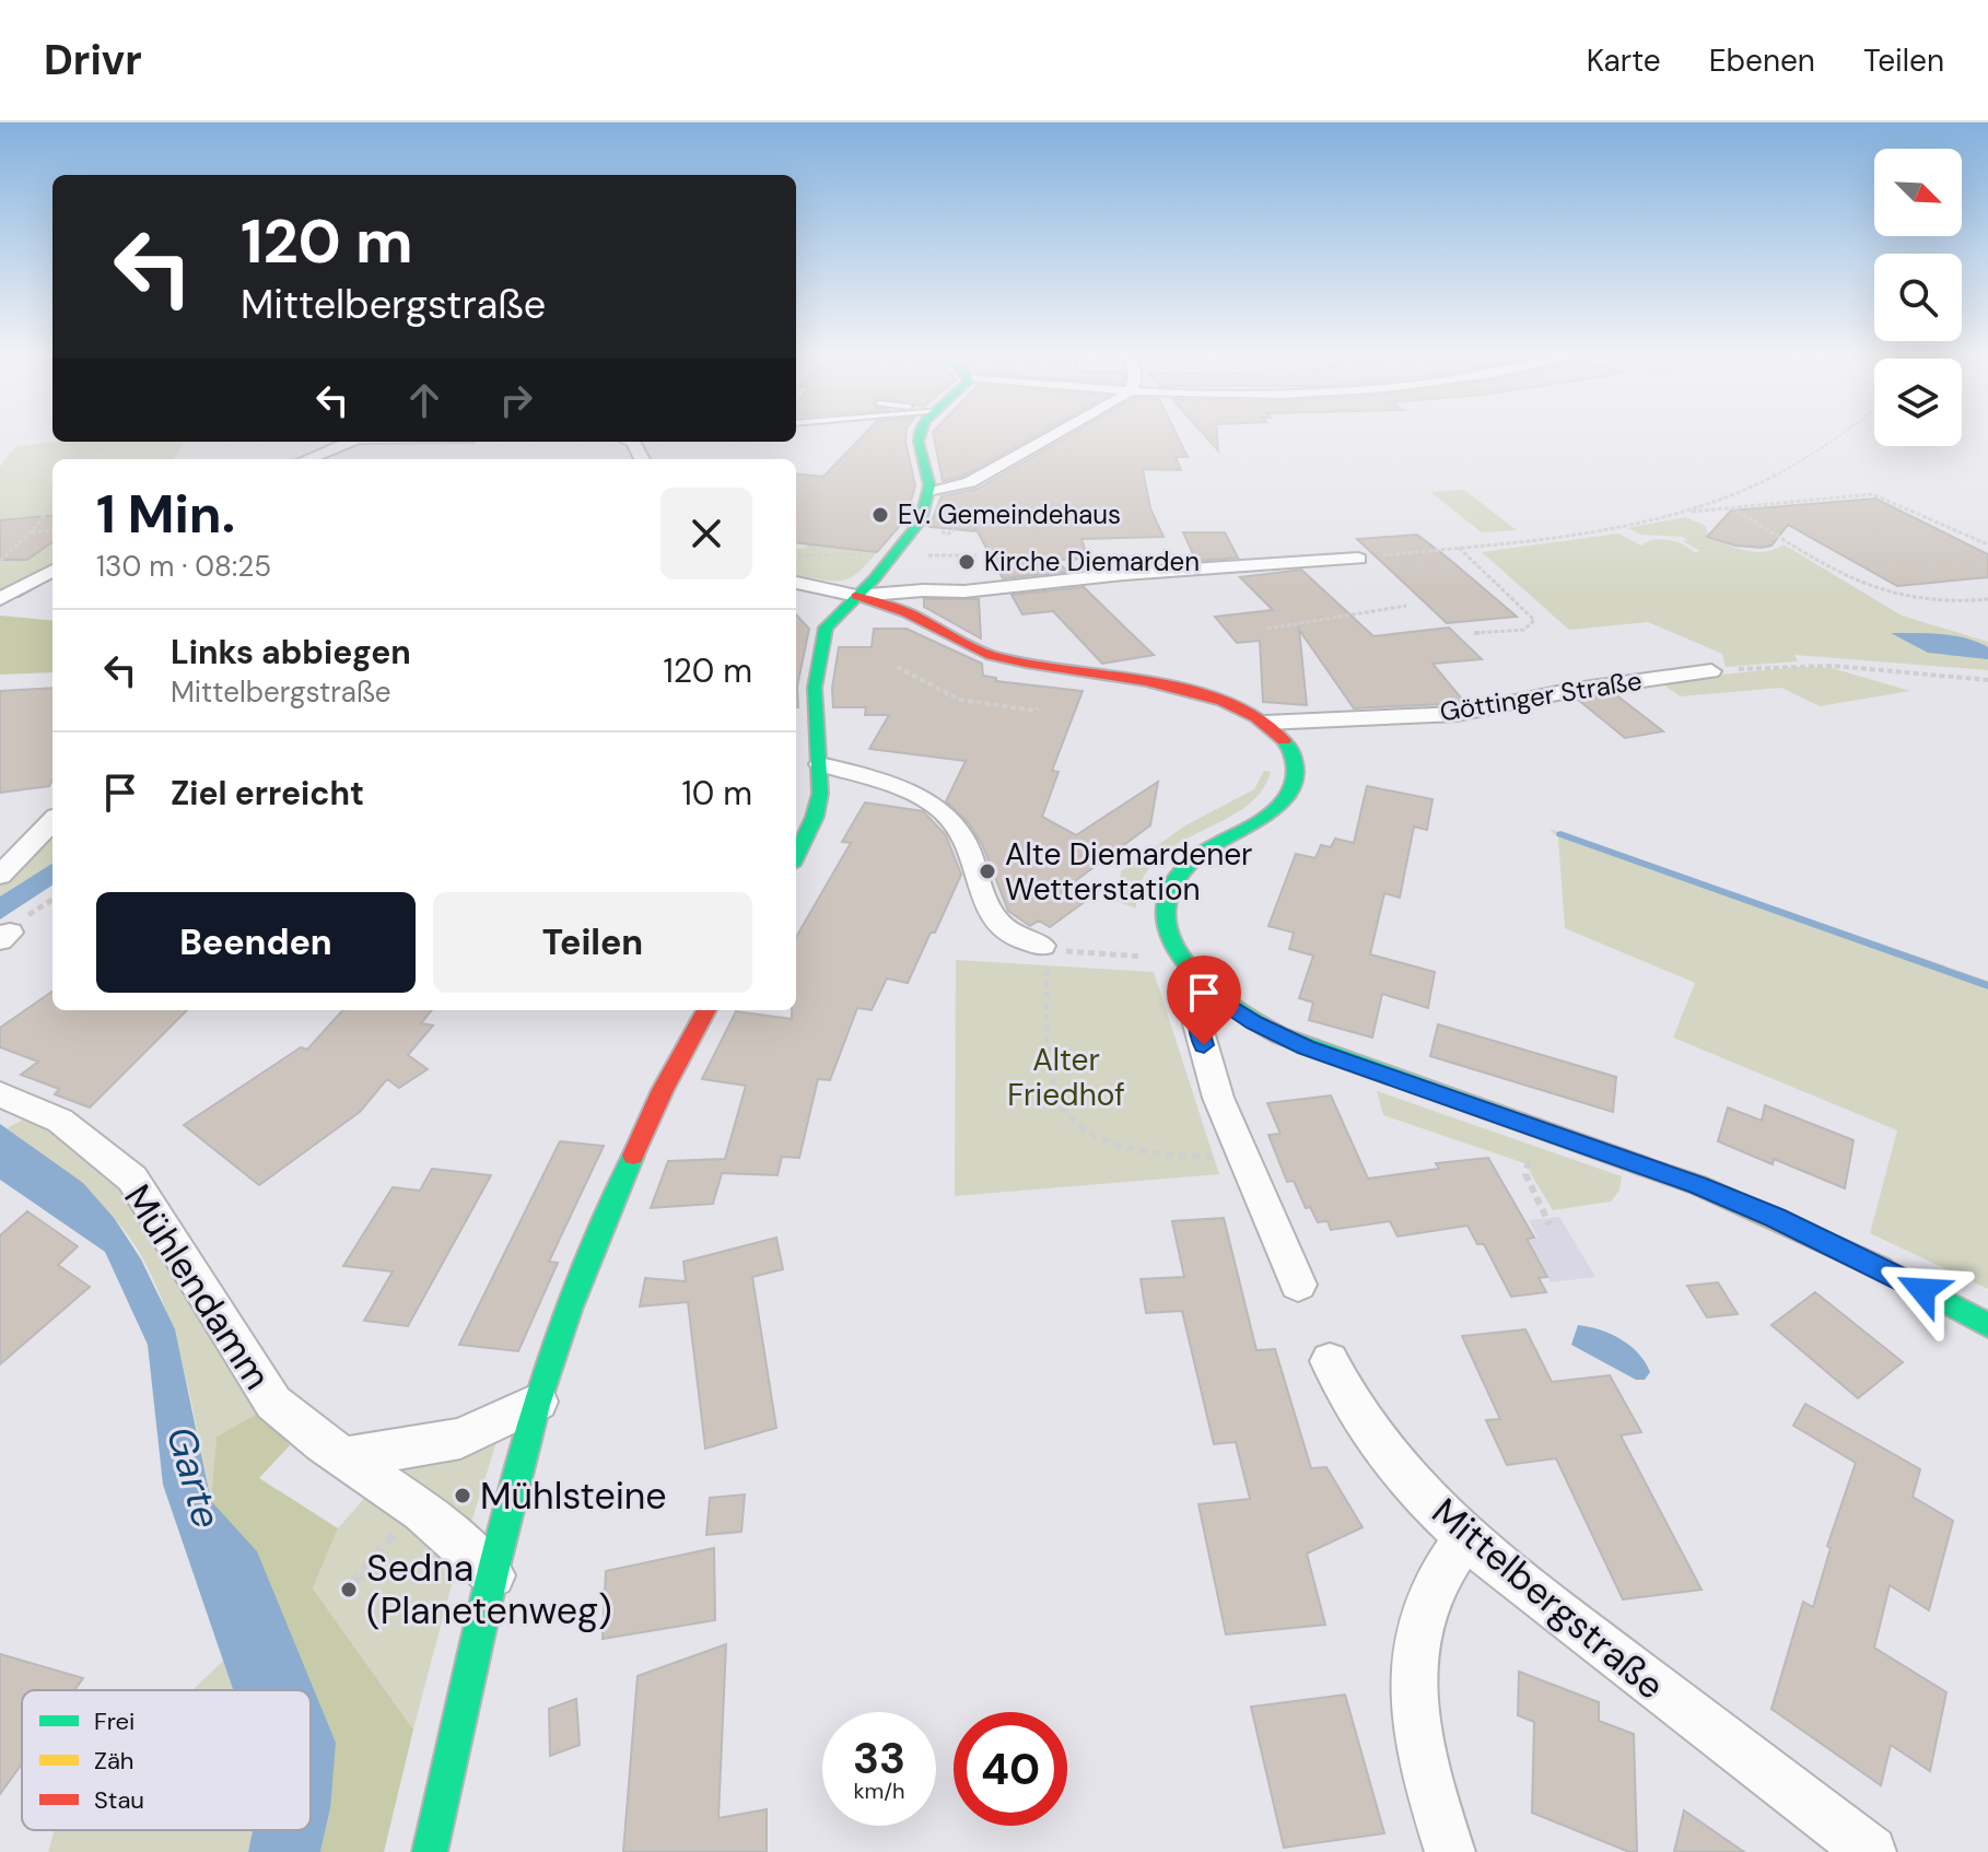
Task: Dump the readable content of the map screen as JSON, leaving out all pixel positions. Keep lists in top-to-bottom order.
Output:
{
  "streets": {
    "street": ["Göttinger Straße", "Mühlendamm", "Mittelbergstraße"]
  },
  "water": ["Garte"],
  "parks": ["Alter Friedhof"],
  "places": [
    "Ev. Gemeindehaus",
    "Kirche Diemarden",
    "Alte Diemardener Wetterstation",
    "Mühlsteine",
    "Sedna (Planetenweg)"
  ],
  "legend": ["Frei", "Zäh", "Stau"],
  "north": "bottom right",
  "page": {
    "header": "Drivr",
    "nav": ["Karte", "Ebenen", "Teilen"],
    "turn": ["120 m", "Mittelbergstraße"],
    "heading": ["1 Min.", "130 m · 08:25"],
    "list": [
      {
        "name": "Links abbiegen",
        "note": "Mittelbergstraße",
        "value": "120 m"
      },
      {
        "name": "Ziel erreicht",
        "value": "10 m"
      }
    ],
    "buttons": ["Beenden", "Teilen"],
    "speed": "33 km/h",
    "limit": "40"
  }
}
